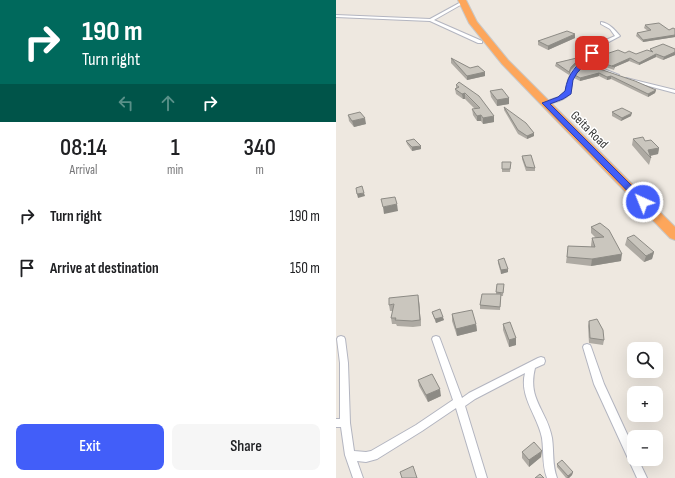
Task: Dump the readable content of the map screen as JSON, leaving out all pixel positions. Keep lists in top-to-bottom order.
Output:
{
  "streets": {
    "highway": ["Geita Road"]
  },
  "page": {
    "turn": ["190 m", "Turn right"],
    "eta": [
      "08:14",
      "Arrival",
      "1",
      "min",
      "340",
      "m"
    ],
    "list": [
      {
        "name": "Turn right",
        "value": "190 m"
      },
      {
        "name": "Arrive at destination",
        "value": "150 m"
      }
    ],
    "map_buttons": ["+", "−"],
    "buttons": ["Exit", "Share"]
  }
}
